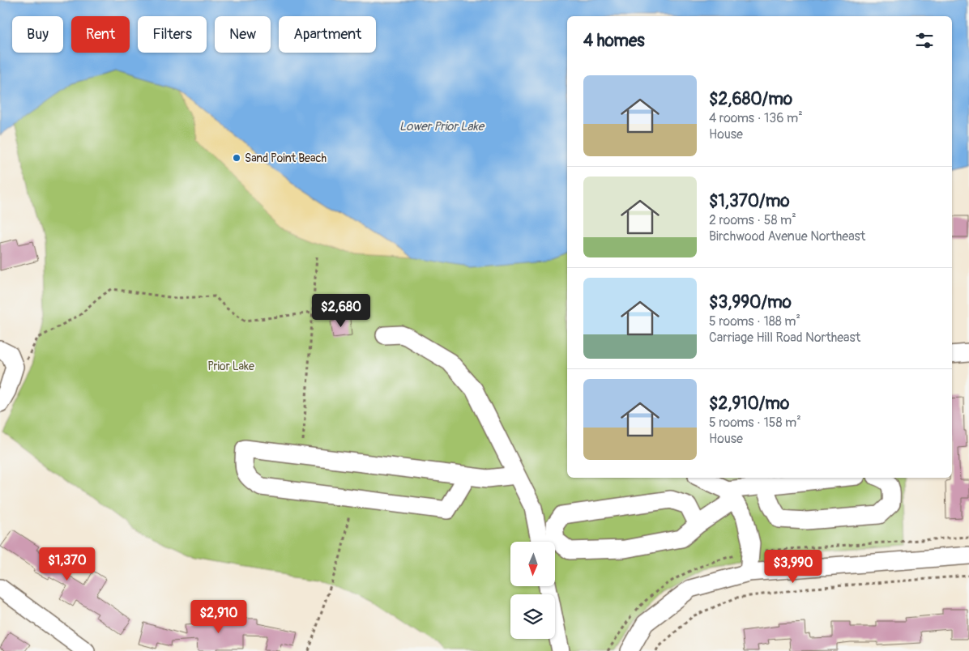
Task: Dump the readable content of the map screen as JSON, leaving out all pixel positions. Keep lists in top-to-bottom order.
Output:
{
  "water": ["Lower Prior Lake"],
  "parks": ["Prior Lake"],
  "places": ["Sand Point Beach"],
  "north": "bottom",
  "page": {
    "chip": [
      "Buy",
      "Rent",
      "Filters",
      "New",
      "Apartment"
    ],
    "heading": "4 homes",
    "list": [
      {
        "name": "$2,680/mo",
        "note": "4 rooms · 136 m² · House"
      },
      {
        "name": "$1,370/mo",
        "note": "2 rooms · 58 m² · Birchwood Avenue Northeast"
      },
      {
        "name": "$3,990/mo",
        "note": "5 rooms · 188 m² · Carriage Hill Road Northeast"
      },
      {
        "name": "$2,910/mo",
        "note": "5 rooms · 158 m² · House"
      }
    ],
    "price": [
      "$2,680",
      "$1,370",
      "$3,990",
      "$2,910"
    ]
  }
}
